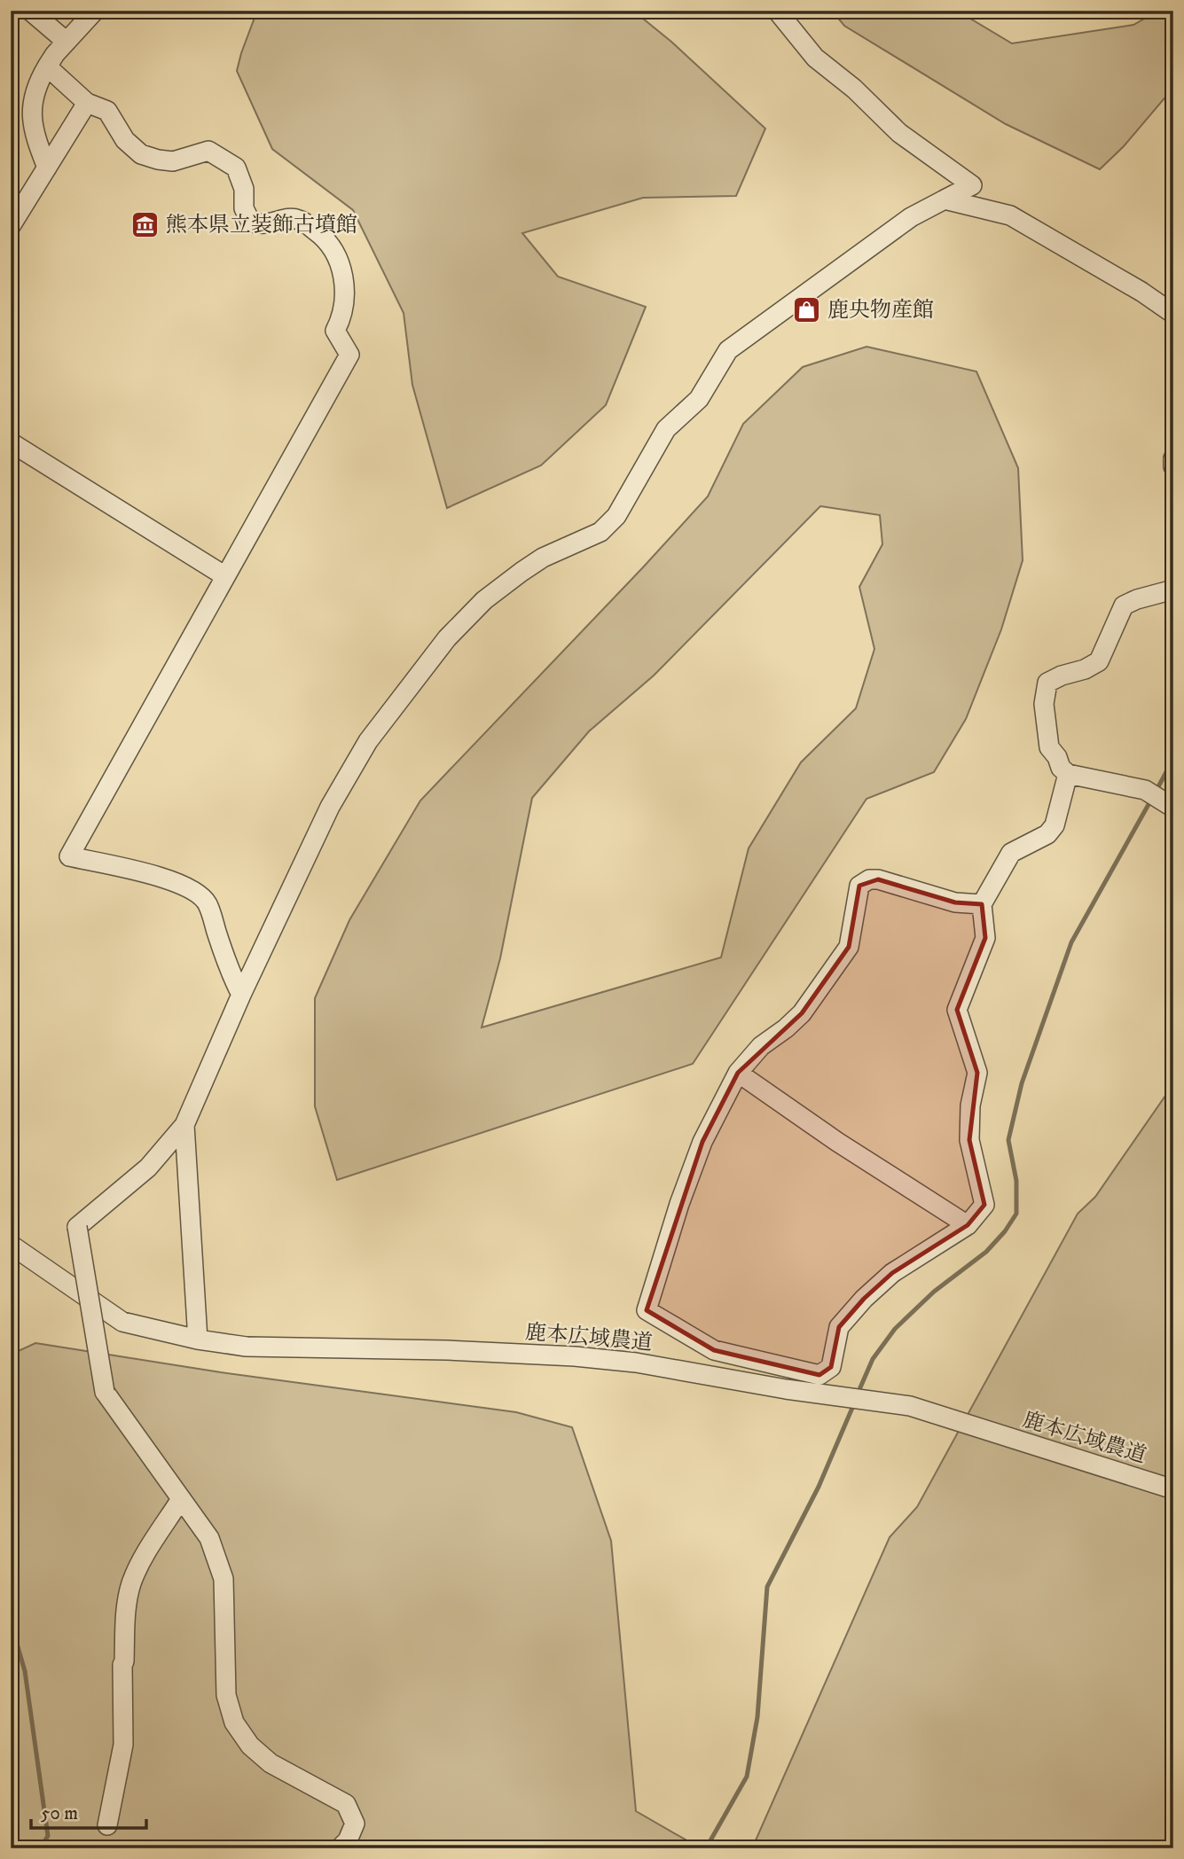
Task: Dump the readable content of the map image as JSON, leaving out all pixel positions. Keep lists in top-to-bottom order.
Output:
{
  "streets": {
    "street": ["鹿本広域農道"]
  },
  "places": {
    "museum": ["熊本県立装飾古墳館"],
    "shop": ["鹿央物産館"]
  },
  "scale_bar": "50 m"
}
